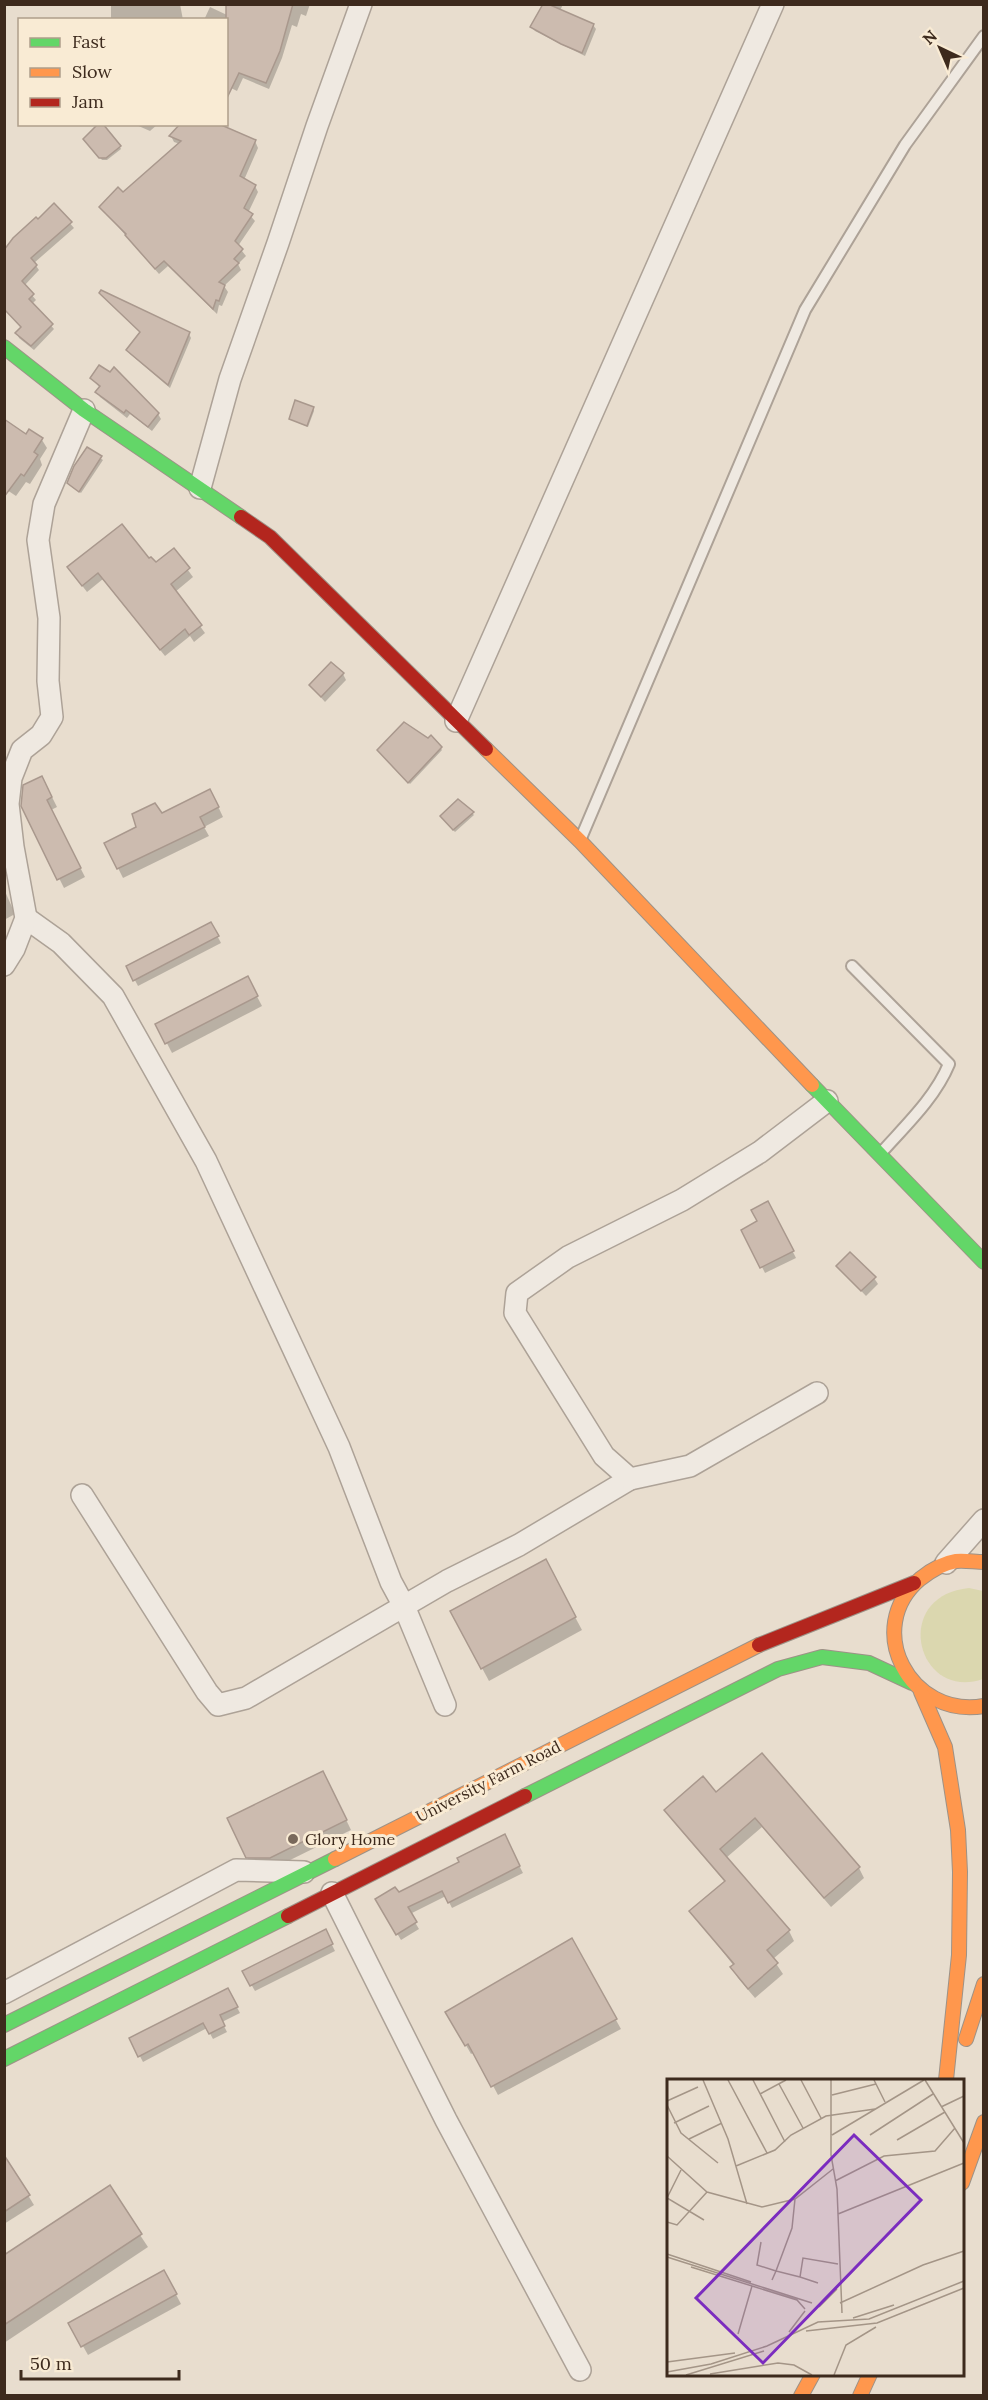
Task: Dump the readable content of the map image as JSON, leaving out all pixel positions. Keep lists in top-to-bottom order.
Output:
{
  "streets": {
    "main road": ["University Farm Road"]
  },
  "places": ["Glory Home"],
  "legend": ["Fast", "Slow", "Jam"],
  "scale_bar": "50 m",
  "north": "top left"
}
